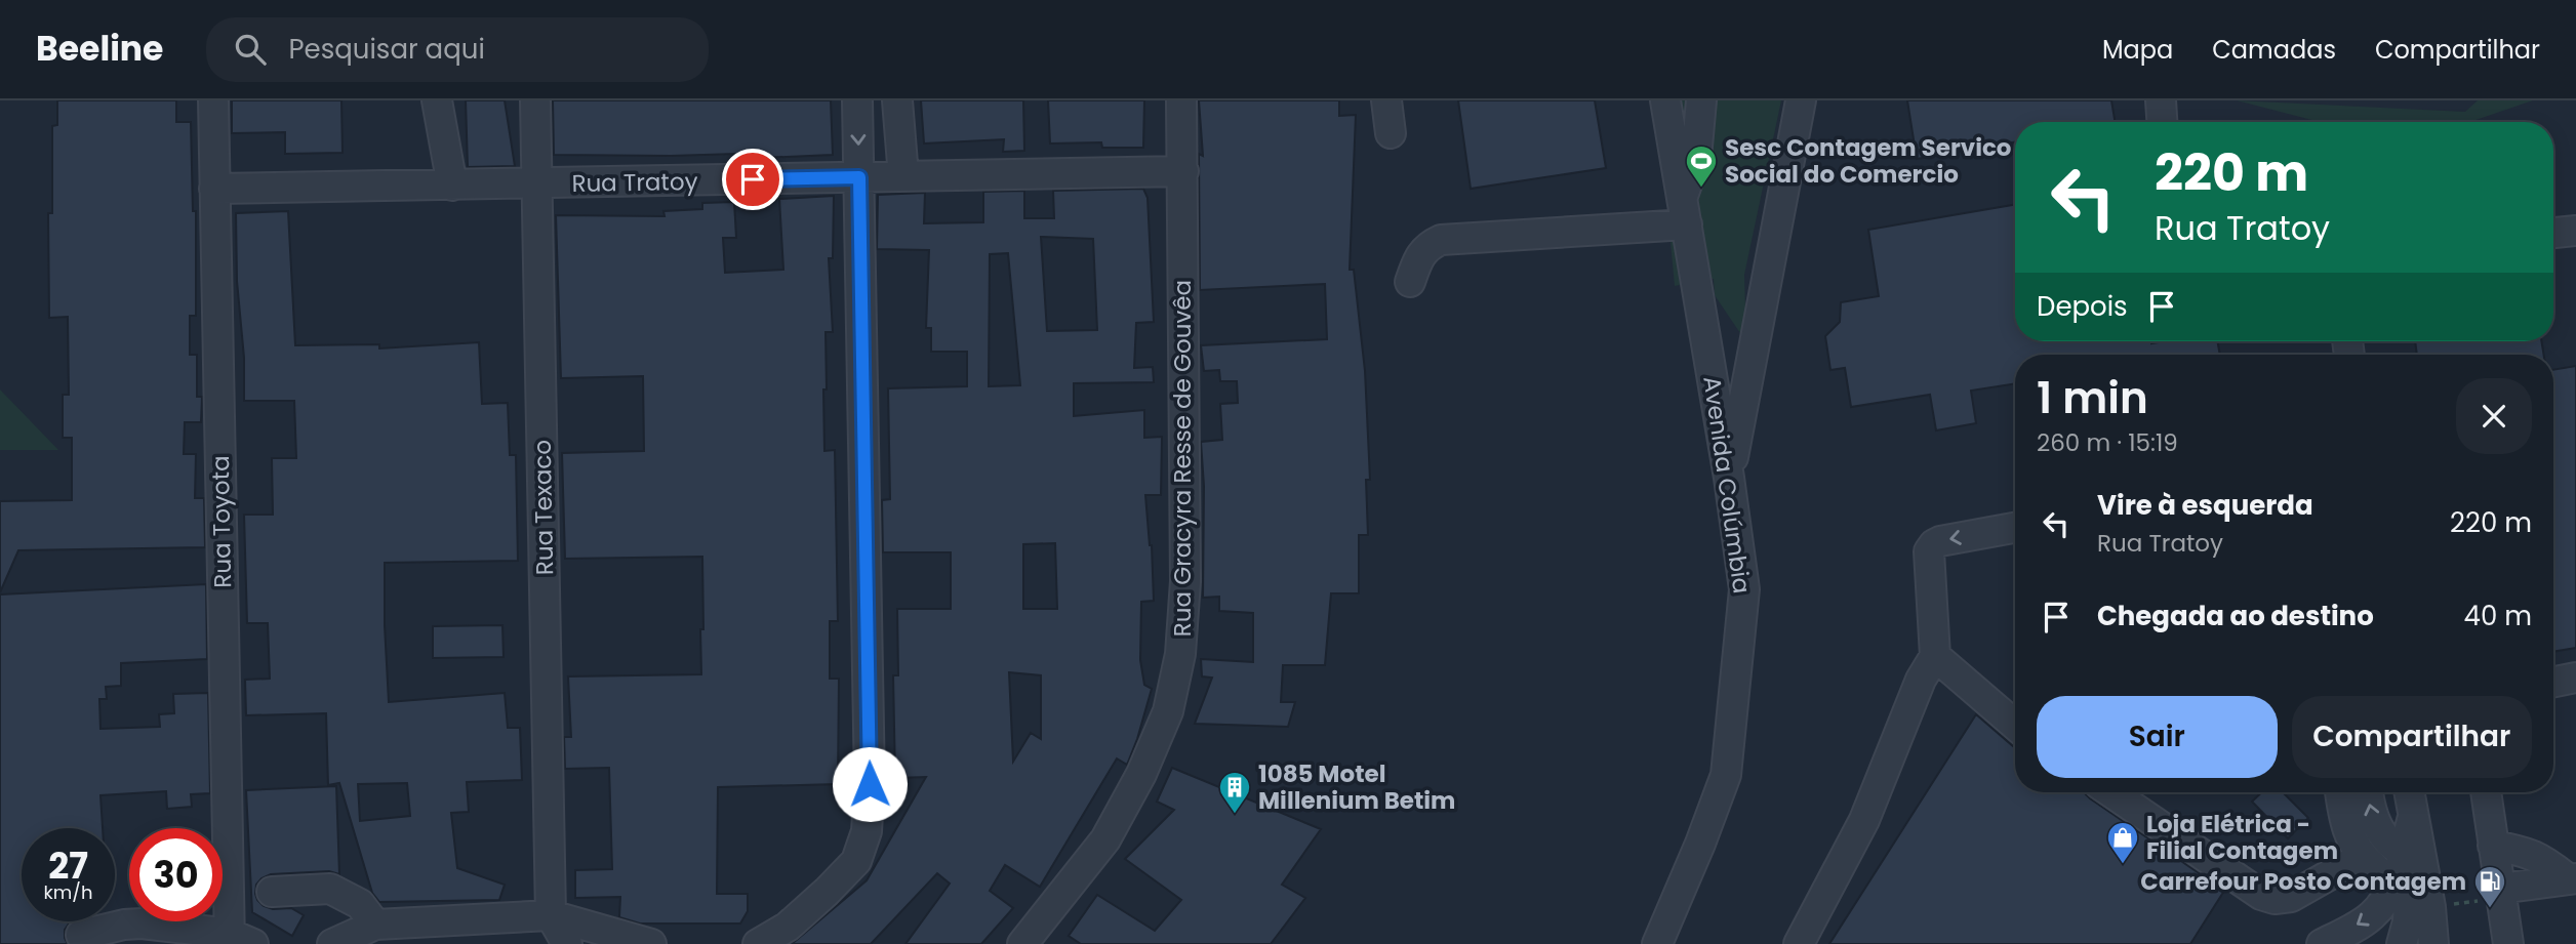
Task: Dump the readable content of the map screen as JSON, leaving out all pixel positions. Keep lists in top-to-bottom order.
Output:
{
  "streets": {
    "street": [
      "Rua Tratoy",
      "Rua Gracyra Resse de Gouvêa",
      "Avenida Colúmbia",
      "Rua Texaco",
      "Rua Toyota"
    ]
  },
  "crossings": [
    ["Rua Tratoy", "Rua Gracyra Resse de Gouvêa"],
    ["Rua Tratoy", "Rua Texaco"],
    ["Rua Tratoy", "Rua Toyota"]
  ],
  "places": {
    "sports": ["Sesc Contagem Servico Social do Comercio"],
    "building": ["1085 Motel Millenium Betim"],
    "shop": ["Loja Elétrica - Filial Contagem"],
    "fuel station": ["Carrefour Posto Contagem"]
  },
  "page": {
    "header": "Beeline",
    "search": "Pesquisar aqui",
    "nav": ["Mapa", "Camadas", "Compartilhar"],
    "turn": ["220 m", "Rua Tratoy"],
    "then": "Depois",
    "heading": ["1 min", "260 m · 15:19"],
    "list": [
      {
        "name": "Vire à esquerda",
        "note": "Rua Tratoy",
        "value": "220 m"
      },
      {
        "name": "Chegada ao destino",
        "value": "40 m"
      }
    ],
    "buttons": ["Sair", "Compartilhar"],
    "speed": "27 km/h",
    "limit": "30"
  }
}
